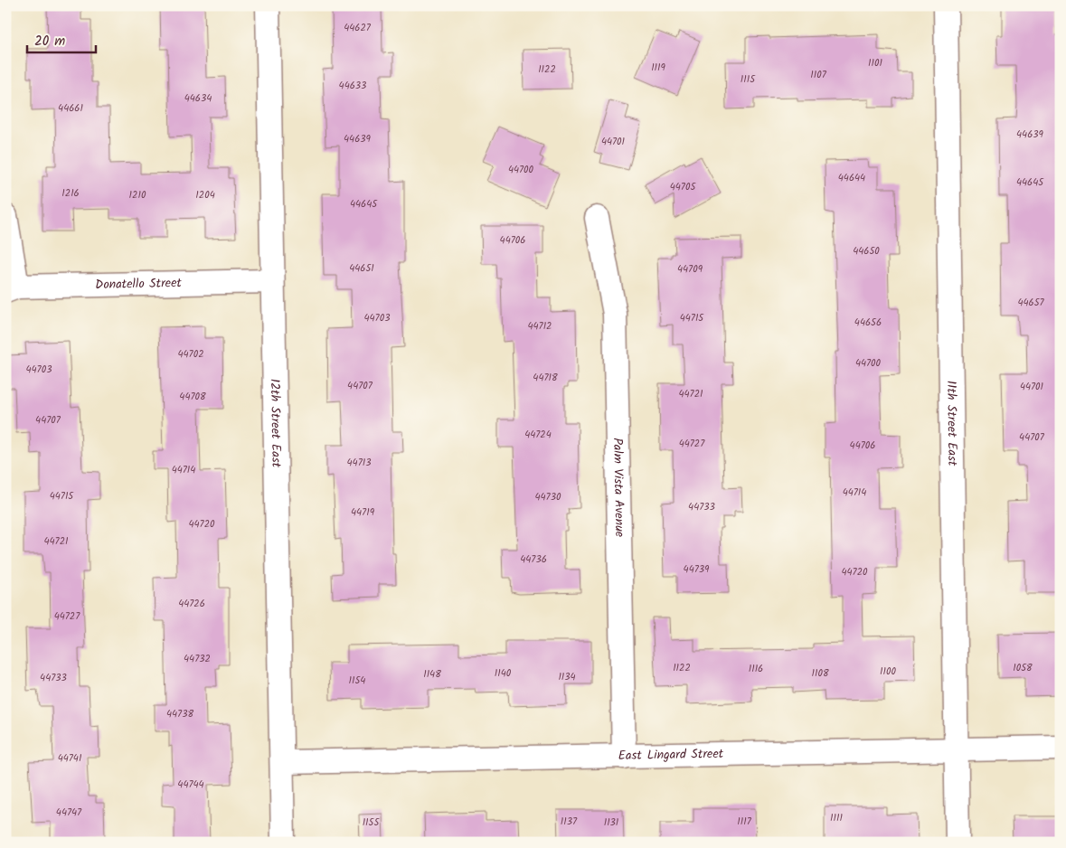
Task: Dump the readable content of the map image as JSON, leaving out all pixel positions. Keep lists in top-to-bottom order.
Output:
{
  "streets": {
    "street": [
      "Donatello Street",
      "12th Street East",
      "11th Street East",
      "Palm Vista Avenue",
      "East Lingard Street"
    ]
  },
  "crossings": [
    ["Donatello Street", "12th Street East"],
    ["12th Street East", "East Lingard Street"],
    ["11th Street East", "East Lingard Street"],
    ["Palm Vista Avenue", "East Lingard Street"]
  ],
  "house_numbers": [
    "44627",
    "1101",
    "1119",
    "1122",
    "1107",
    "1115",
    "44633",
    "44634",
    "44661",
    "44639",
    "44639",
    "44701",
    "44700",
    "44644",
    "44645",
    "44705",
    "1216",
    "1210",
    "1204",
    "44645",
    "44706",
    "44650",
    "44651",
    "44709",
    "44657",
    "44703",
    "44715",
    "44656",
    "44712",
    "44702",
    "44700",
    "44703",
    "44718",
    "44707",
    "44701",
    "44721",
    "44708",
    "44707",
    "44724",
    "44707",
    "44727",
    "44706",
    "44713",
    "44714",
    "44714",
    "44715",
    "44730",
    "44733",
    "44719",
    "44720",
    "44721",
    "44736",
    "44739",
    "44720",
    "44726",
    "44727",
    "44732",
    "1122",
    "1058",
    "1116",
    "1100",
    "1140",
    "1108",
    "1148",
    "1134",
    "44733",
    "1154",
    "44738",
    "44741",
    "44744",
    "44747",
    "1111",
    "1137",
    "1117",
    "1155",
    "1131"
  ],
  "scale_bar": "20 m"
}
